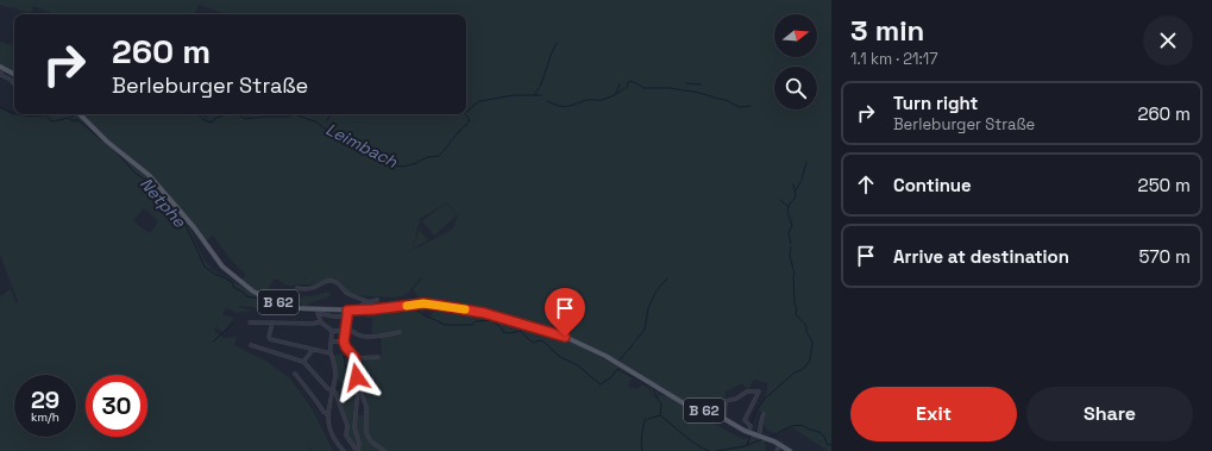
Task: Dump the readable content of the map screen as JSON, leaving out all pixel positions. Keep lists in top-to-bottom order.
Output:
{
  "streets": {
    "main road": ["B 62"]
  },
  "water": ["Leimbach", "Netphe"],
  "north": "right",
  "page": {
    "heading": ["3 min", "1.1 km · 21:17"],
    "turn": ["260 m", "Berleburger Straße"],
    "list": [
      {
        "name": "Turn right",
        "note": "Berleburger Straße",
        "value": "260 m"
      },
      {
        "name": "Continue",
        "value": "250 m"
      },
      {
        "name": "Arrive at destination",
        "value": "570 m"
      }
    ],
    "speed": "29 km/h",
    "limit": "30",
    "buttons": ["Exit", "Share"]
  }
}
